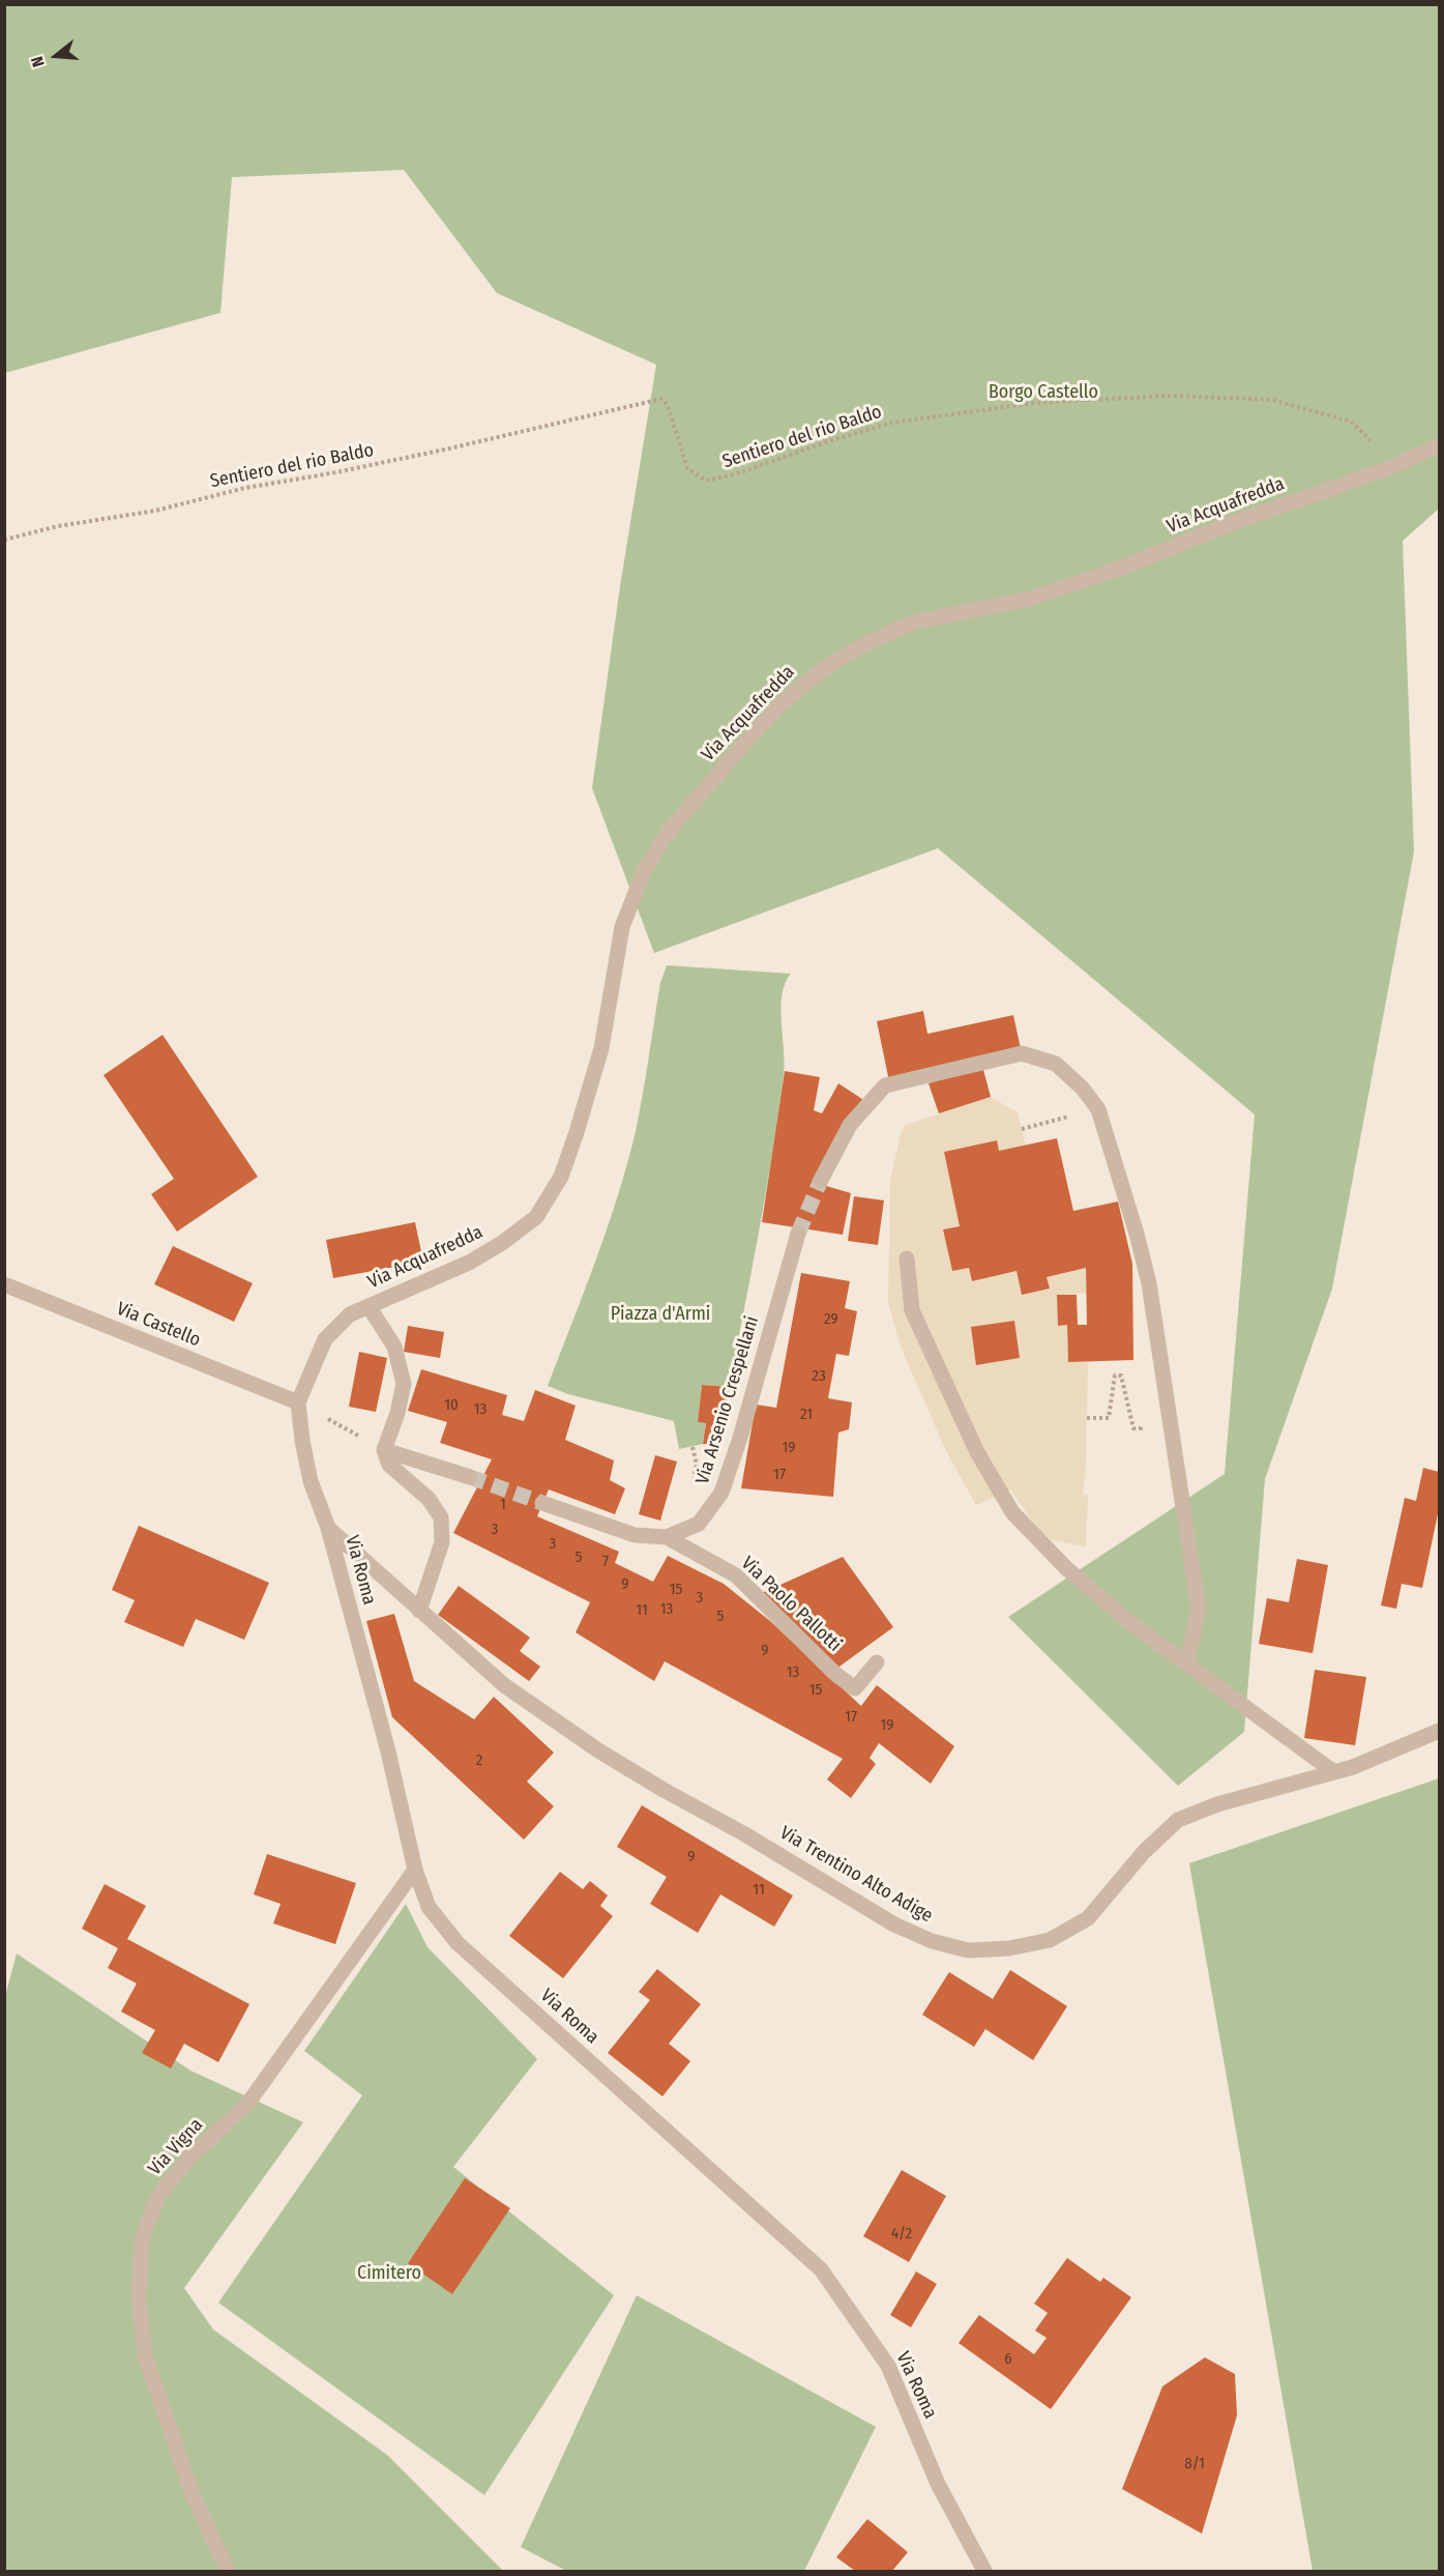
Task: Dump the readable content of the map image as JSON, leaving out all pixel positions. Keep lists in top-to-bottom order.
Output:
{
  "streets": {
    "street": [
      "Via Acquafredda",
      "Via Castello",
      "Via Arsenio Crespellani",
      "Via Roma",
      "Via Paolo Pallotti",
      "Via Trentino Alto Adige",
      "Via Vigna"
    ],
    "path": ["Sentiero del rio Baldo"]
  },
  "crossings": [
    ["Sentiero del rio Baldo", "Via Acquafredda"],
    ["Via Acquafredda", "Via Castello"],
    ["Via Acquafredda", "Via Roma"],
    ["Via Castello", "Via Roma"],
    ["Via Arsenio Crespellani", "Via Paolo Pallotti"],
    ["Via Roma", "Via Trentino Alto Adige"],
    ["Via Roma", "Via Vigna"]
  ],
  "parks": ["Borgo Castello", "Piazza d'Armi", "Cimitero"],
  "house_numbers": [
    "29",
    "23",
    "10",
    "13",
    "21",
    "19",
    "17",
    "1",
    "3",
    "3",
    "5",
    "7",
    "9",
    "15",
    "3",
    "13",
    "11",
    "5",
    "9",
    "13",
    "15",
    "17",
    "19",
    "2",
    "9",
    "11",
    "4/2",
    "6",
    "8/1"
  ],
  "north": "left"
}
